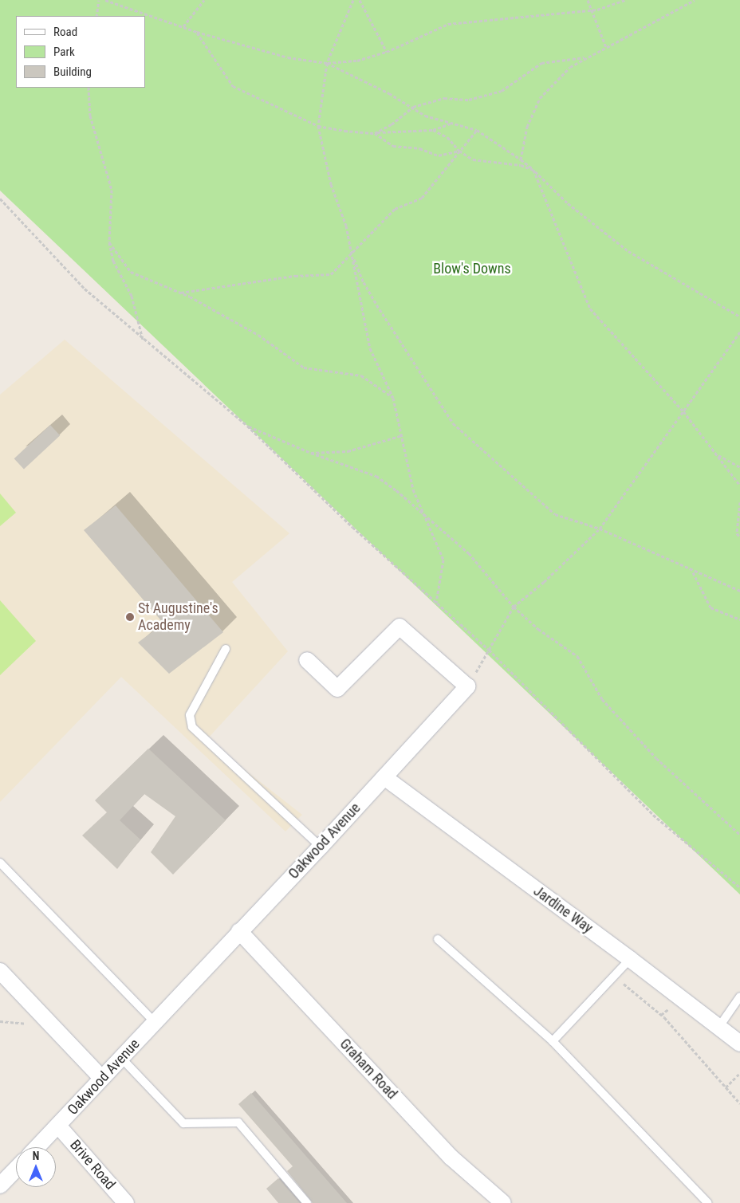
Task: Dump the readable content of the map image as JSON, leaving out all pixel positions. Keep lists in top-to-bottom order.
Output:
{
  "streets": {
    "street": [
      "Oakwood Avenue",
      "Jardine Way",
      "Graham Road",
      "Brive Road"
    ]
  },
  "crossings": [
    ["Oakwood Avenue", "Jardine Way"],
    ["Oakwood Avenue", "Graham Road"],
    ["Oakwood Avenue", "Brive Road"]
  ],
  "parks": ["Blow's Downs"],
  "places": ["St Augustine's Academy"],
  "legend": ["Road", "Park", "Building"],
  "north": "top"
}
